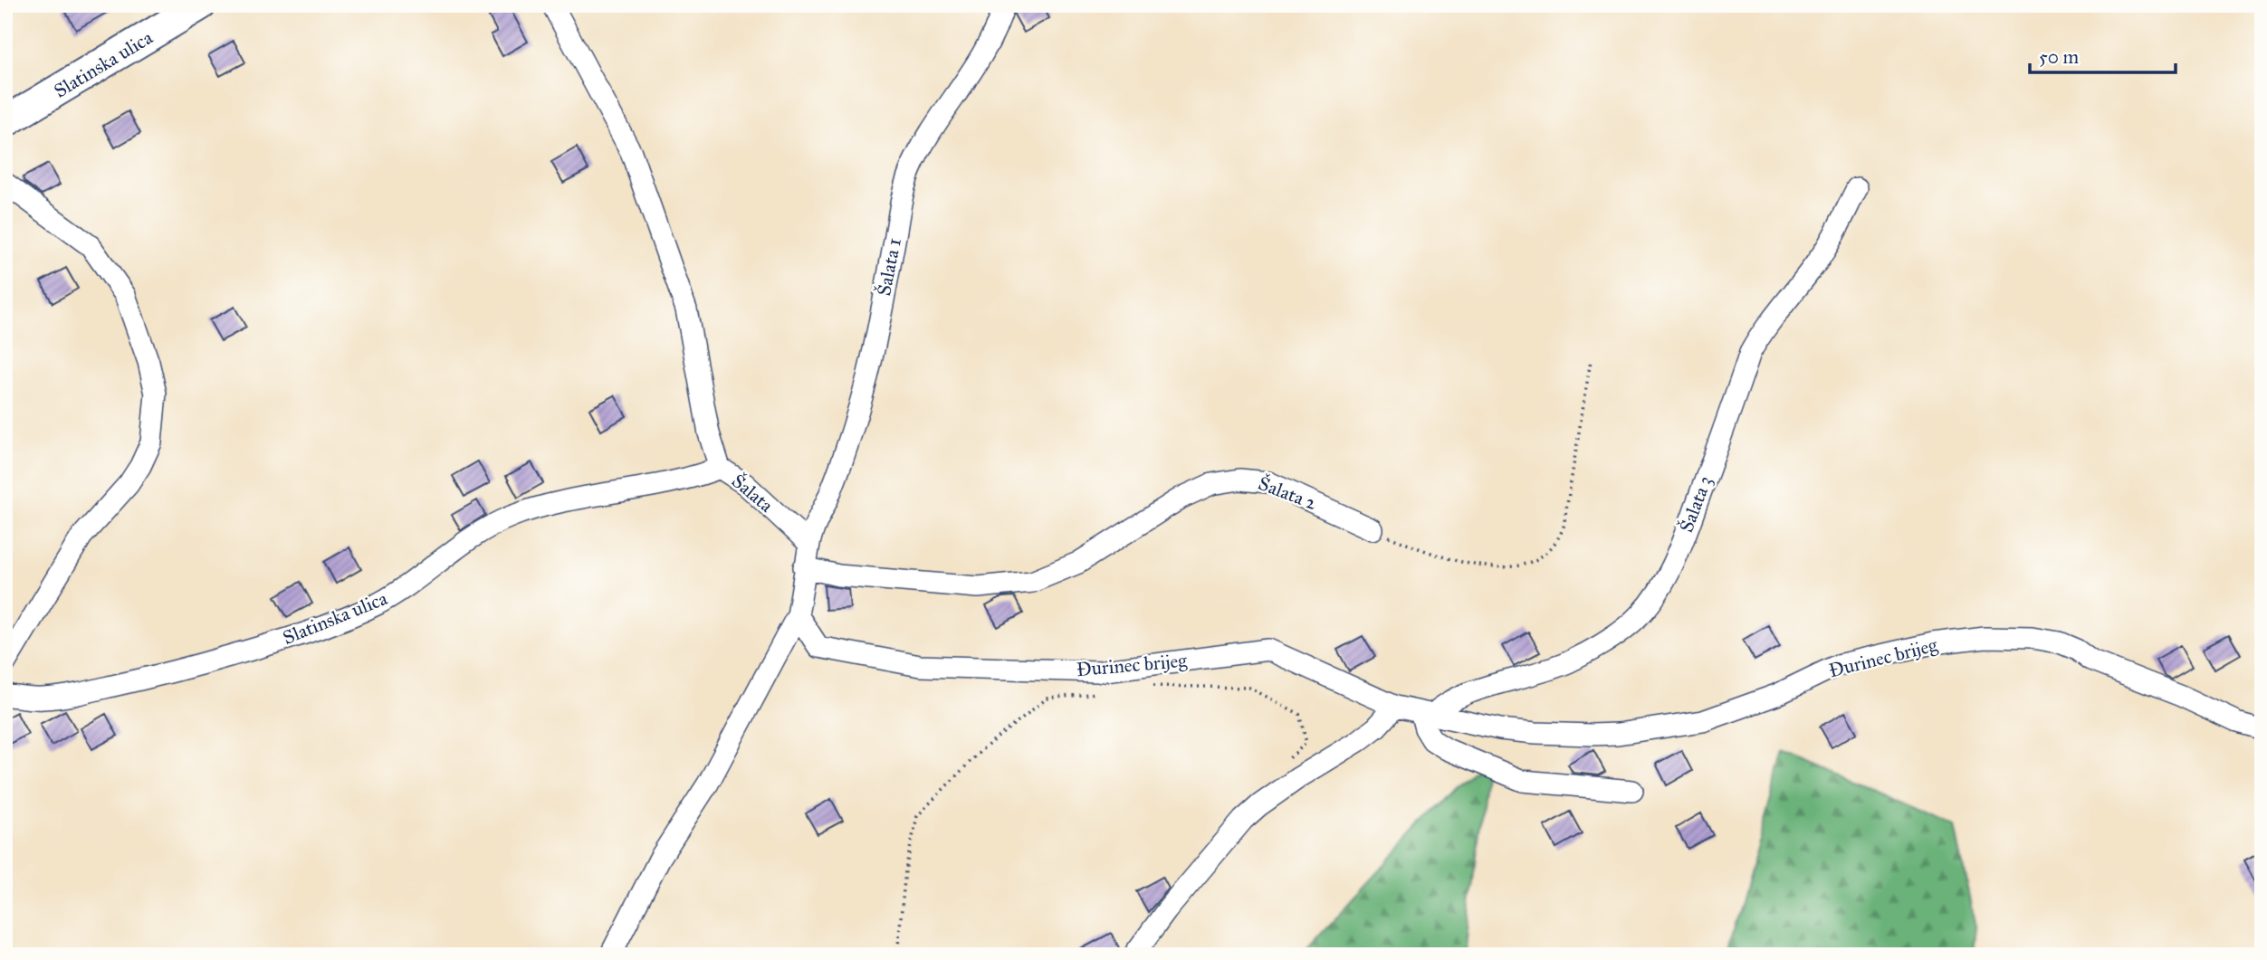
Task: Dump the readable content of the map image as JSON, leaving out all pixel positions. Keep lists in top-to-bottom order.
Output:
{
  "streets": {
    "street": [
      "Slatinska ulica",
      "Šalata 1",
      "Šalata",
      "Šalata 2",
      "Šalata 3",
      "Đurinec brijeg"
    ]
  },
  "crossings": [
    ["Slatinska ulica", "Šalata"],
    ["Šalata 1", "Šalata"],
    ["Šalata 3", "Đurinec brijeg"]
  ],
  "scale_bar": "50 m"
}
